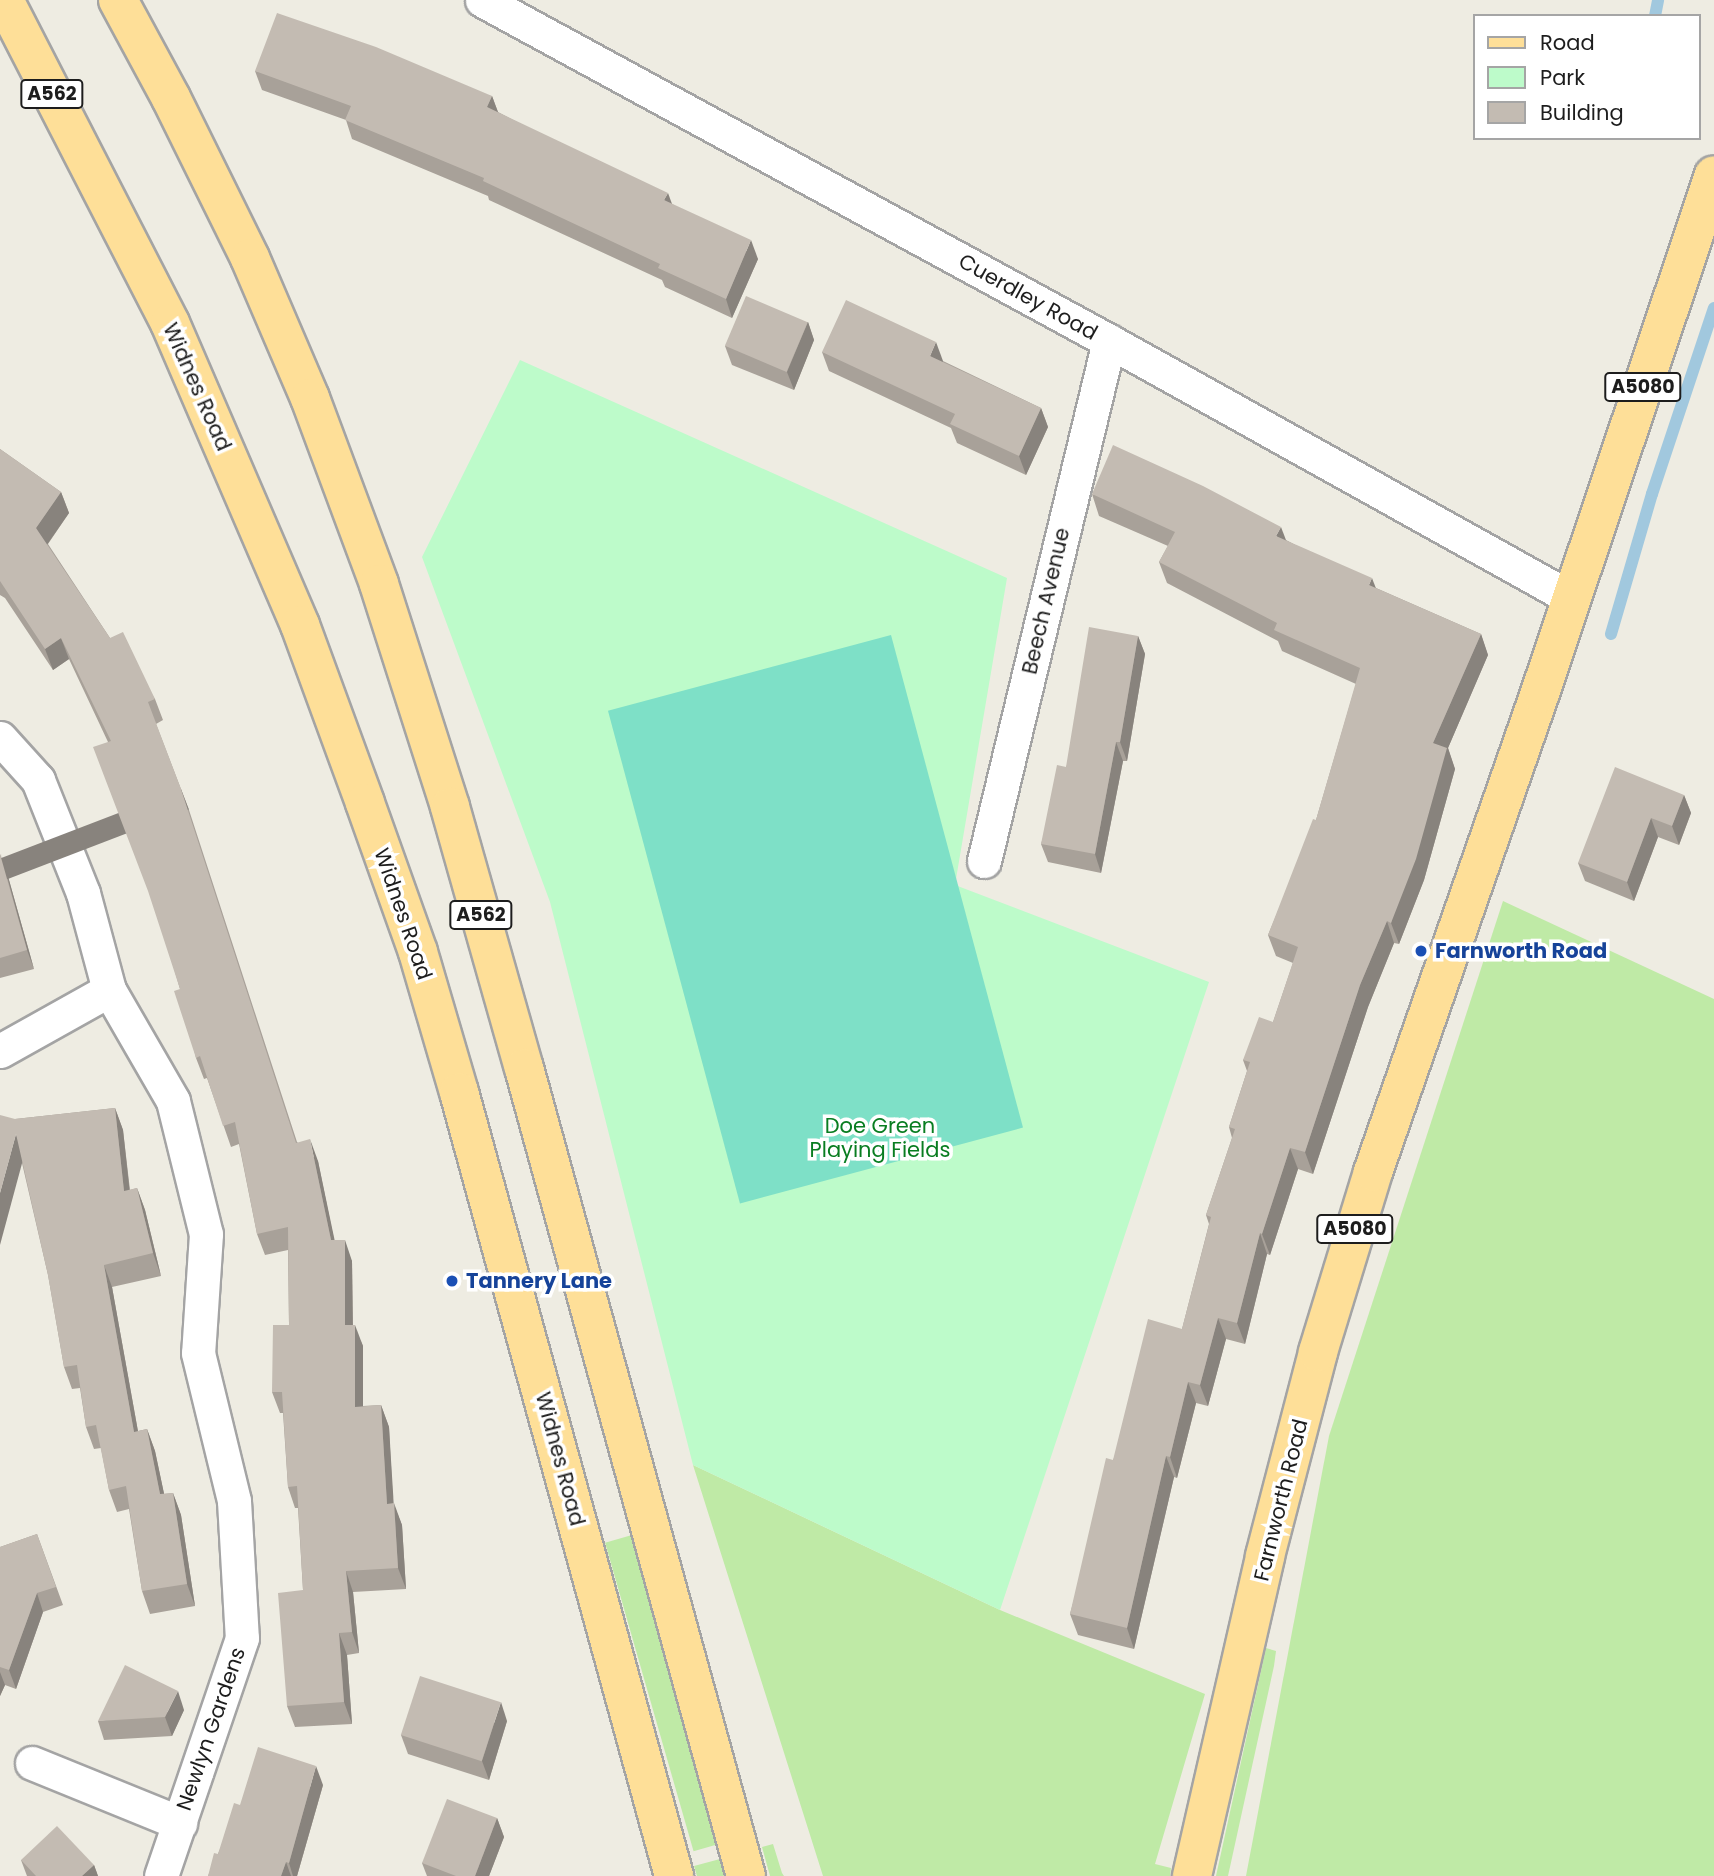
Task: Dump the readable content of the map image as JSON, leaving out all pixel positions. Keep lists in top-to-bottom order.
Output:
{
  "streets": {
    "main road": [
      "A562",
      "Widnes Road",
      "A5080",
      "Farnworth Road"
    ],
    "street": ["Cuerdley Road", "Beech Avenue", "Newlyn Gardens"]
  },
  "crossings": [
    ["Cuerdley Road", "Beech Avenue"],
    ["Cuerdley Road", "Farnworth Road"]
  ],
  "parks": ["Doe Green Playing Fields"],
  "places": ["Farnworth Road", "Tannery Lane"],
  "legend": ["Road", "Park", "Building"]
}
